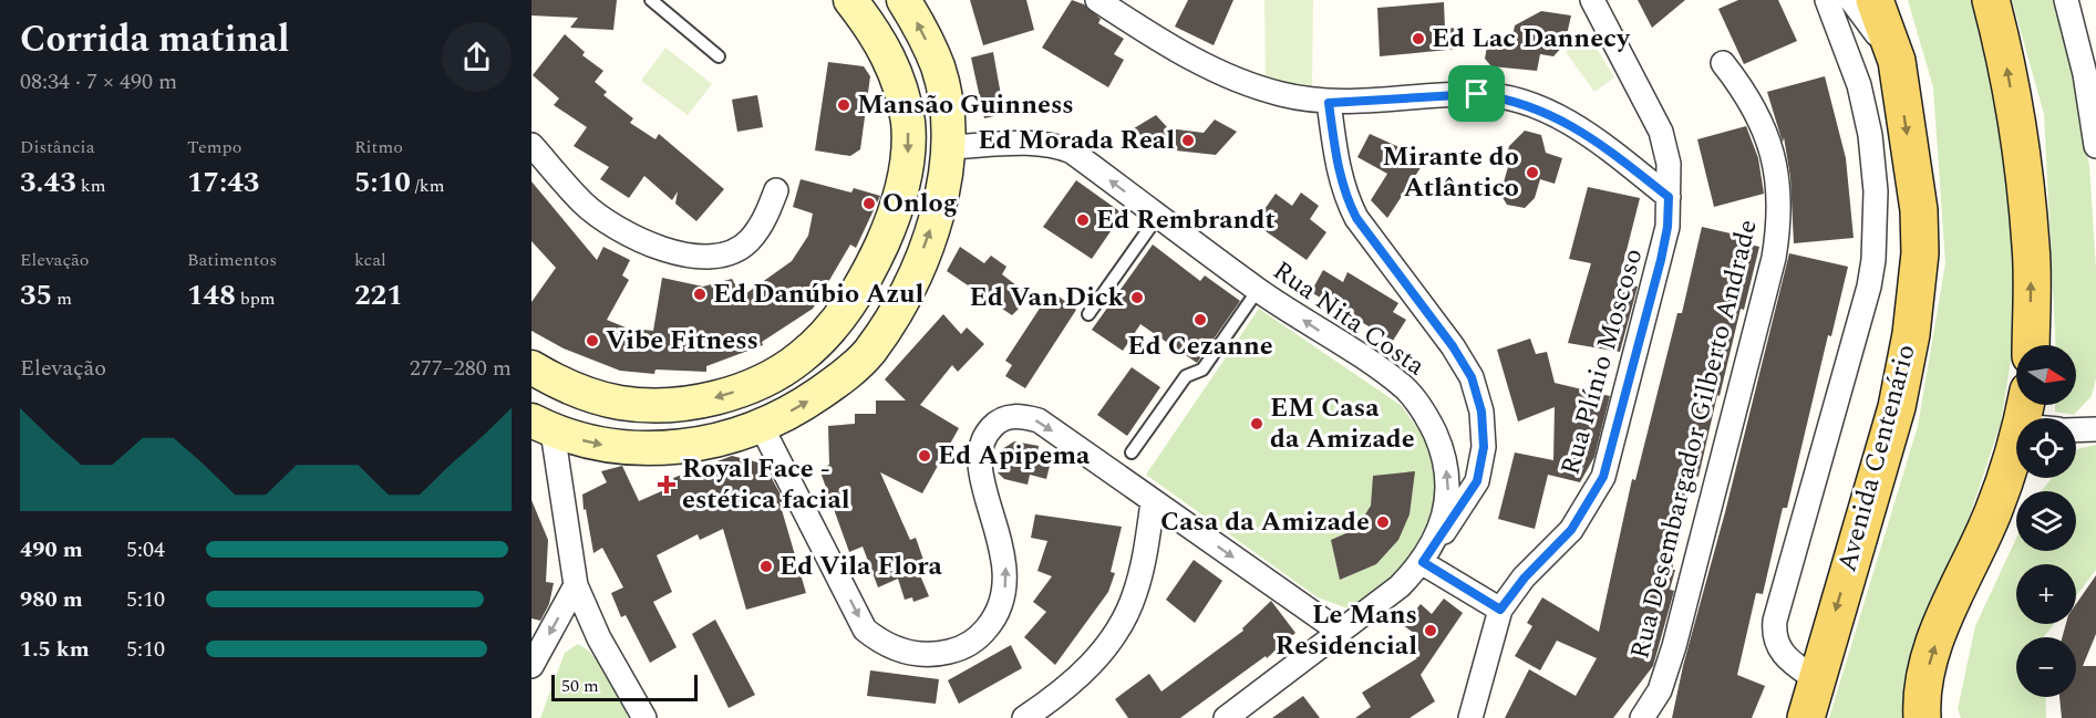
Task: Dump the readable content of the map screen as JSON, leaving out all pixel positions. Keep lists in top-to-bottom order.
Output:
{
  "streets": {
    "main road": ["Avenida Centenário"],
    "street": ["Rua Nita Costa", "Rua Plínio Moscoso", "Rua Desembargador Gilberto Andrade"]
  },
  "one_way": ["Rua Nita Costa"],
  "places": {
    "other": [
      "Ed Lac Dannecy",
      "Mansão Guinness",
      "Ed Morada Real",
      "Mirante do Atlântico",
      "Onlog",
      "Ed Rembrandt",
      "Ed Danúbio Azul",
      "Ed Van Dick",
      "Ed Cezanne",
      "Vibe Fitness",
      "EM Casa da Amizade",
      "Ed Apipema",
      "Casa da Amizade",
      "Ed Vila Flora",
      "Le Mans Residencial"
    ],
    "health": ["Royal Face - estética facial"]
  },
  "scale_bar": "50 m",
  "north": "right",
  "page": {
    "heading": ["Corrida matinal", "08:34 · 7 × 490 m"],
    "stats": [
      ["Distância", "3.43 km"],
      ["Tempo", "17:43"],
      ["Ritmo", "5:10 /km"],
      ["Elevação", "35 m"],
      ["Batimentos", "148 bpm"],
      ["kcal", "221"]
    ],
    "chart": ["Elevação", "277–280 m"],
    "map_buttons": ["+", "−"],
    "list": [
      {
        "name": "490 m",
        "note": "5:04"
      },
      {
        "name": "980 m",
        "note": "5:10"
      },
      {
        "name": "1.5 km",
        "note": "5:10"
      }
    ],
    "scale": "50 m"
  }
}
